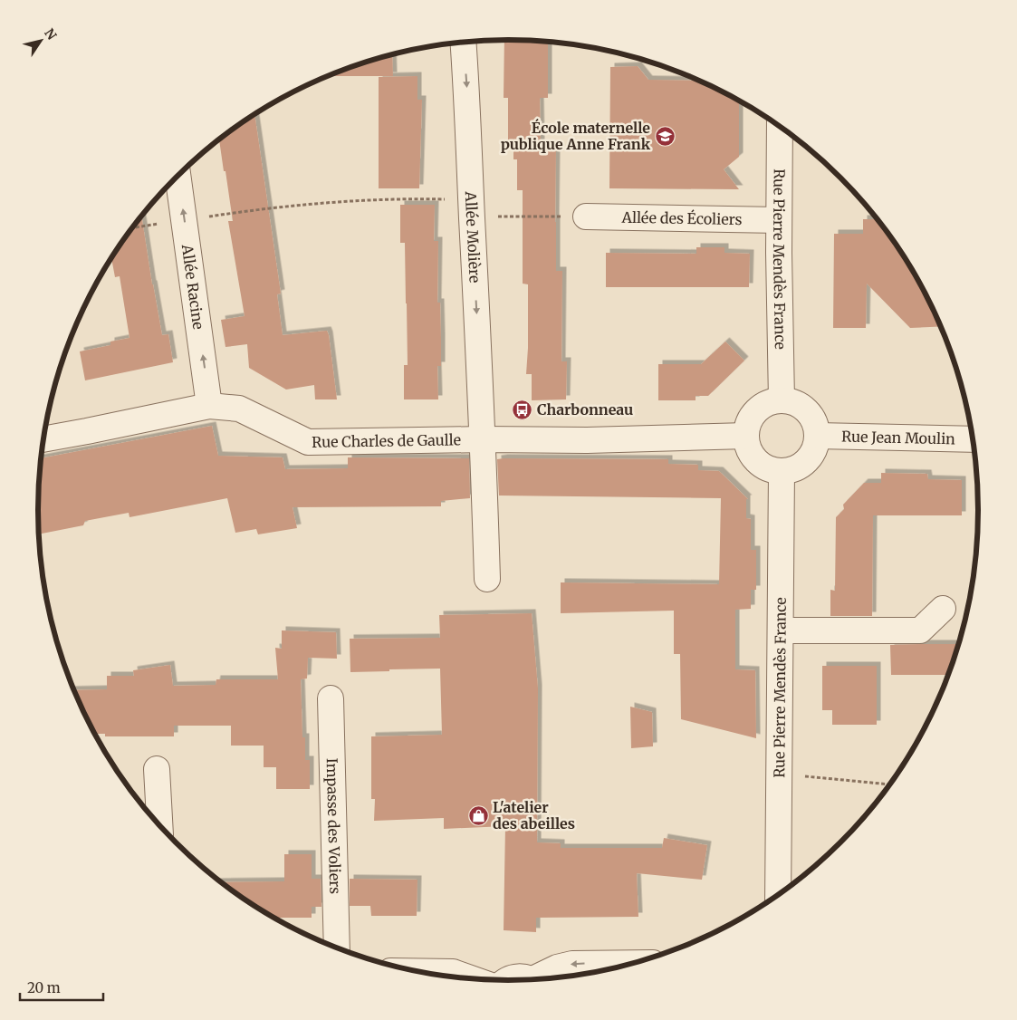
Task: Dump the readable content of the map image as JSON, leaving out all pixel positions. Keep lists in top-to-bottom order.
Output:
{
  "streets": {
    "street": [
      "Allée des Écoliers",
      "Allée Molière",
      "Rue Pierre Mendès France",
      "Allée Racine",
      "Rue Jean Moulin",
      "Rue Charles de Gaulle",
      "Impasse des Voliers"
    ]
  },
  "crossings": [
    ["Allée des Écoliers", "Rue Pierre Mendès France"],
    ["Allée Molière", "Rue Charles de Gaulle"],
    ["Rue Pierre Mendès France", "Rue Jean Moulin"],
    ["Rue Pierre Mendès France", "Rue Charles de Gaulle"],
    ["Allée Racine", "Rue Charles de Gaulle"],
    ["Rue Jean Moulin", "Rue Charles de Gaulle"]
  ],
  "one_way": ["Allée Molière", "Allée Racine"],
  "places": {
    "school or university": ["École maternelle publique Anne Frank"],
    "bus stop": ["Charbonneau"],
    "shop": ["L'atelier des abeilles"]
  },
  "scale_bar": "20 m",
  "north": "top right"
}
